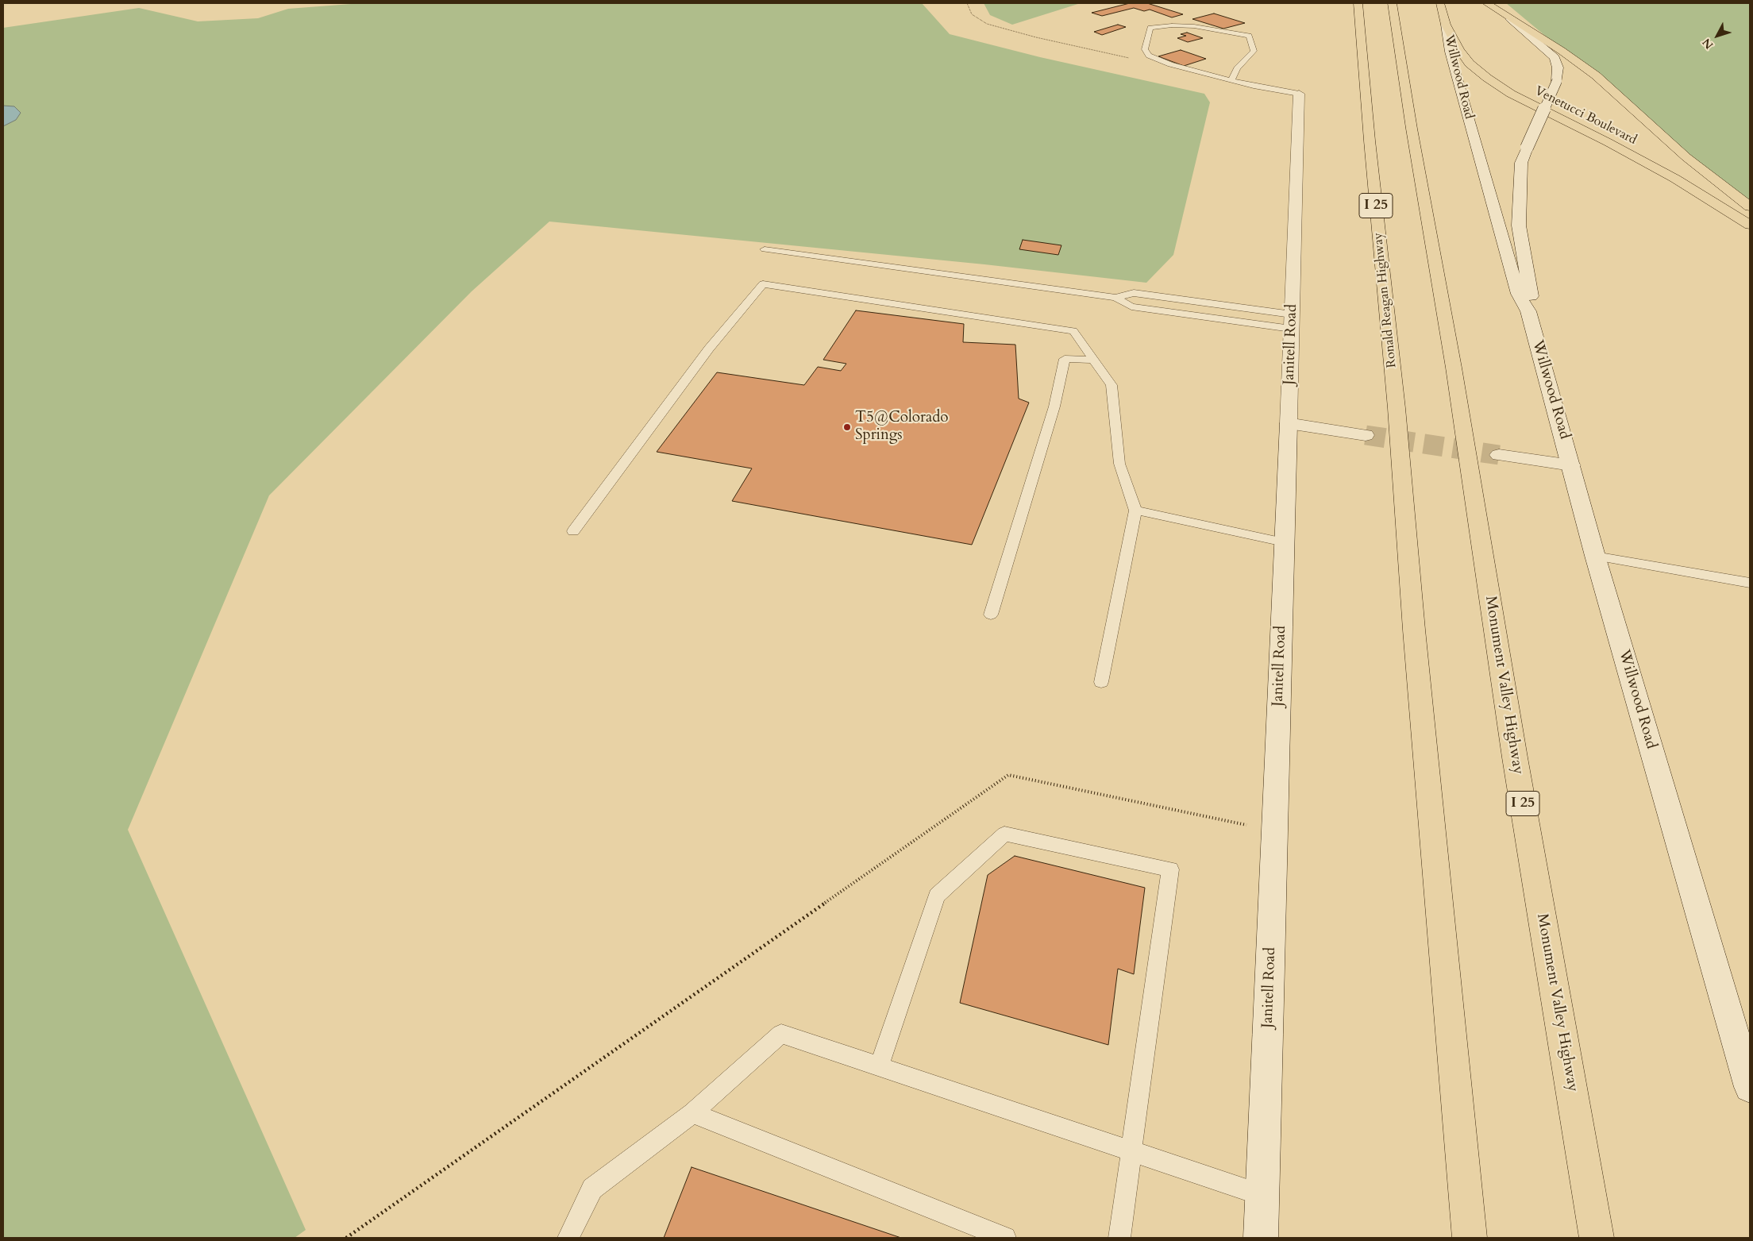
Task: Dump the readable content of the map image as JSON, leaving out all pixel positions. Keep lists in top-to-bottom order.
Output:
{
  "streets": {
    "main road": [
      "Venetucci Boulevard",
      "I 25",
      "Ronald Reagan Highway",
      "Monument Valley Highway"
    ],
    "street": ["Willwood Road", "Janitell Road"]
  },
  "crossings": [
    ["Willwood Road", "Venetucci Boulevard"]
  ],
  "places": ["T5@Colorado Springs"],
  "north": "bottom left"
}
